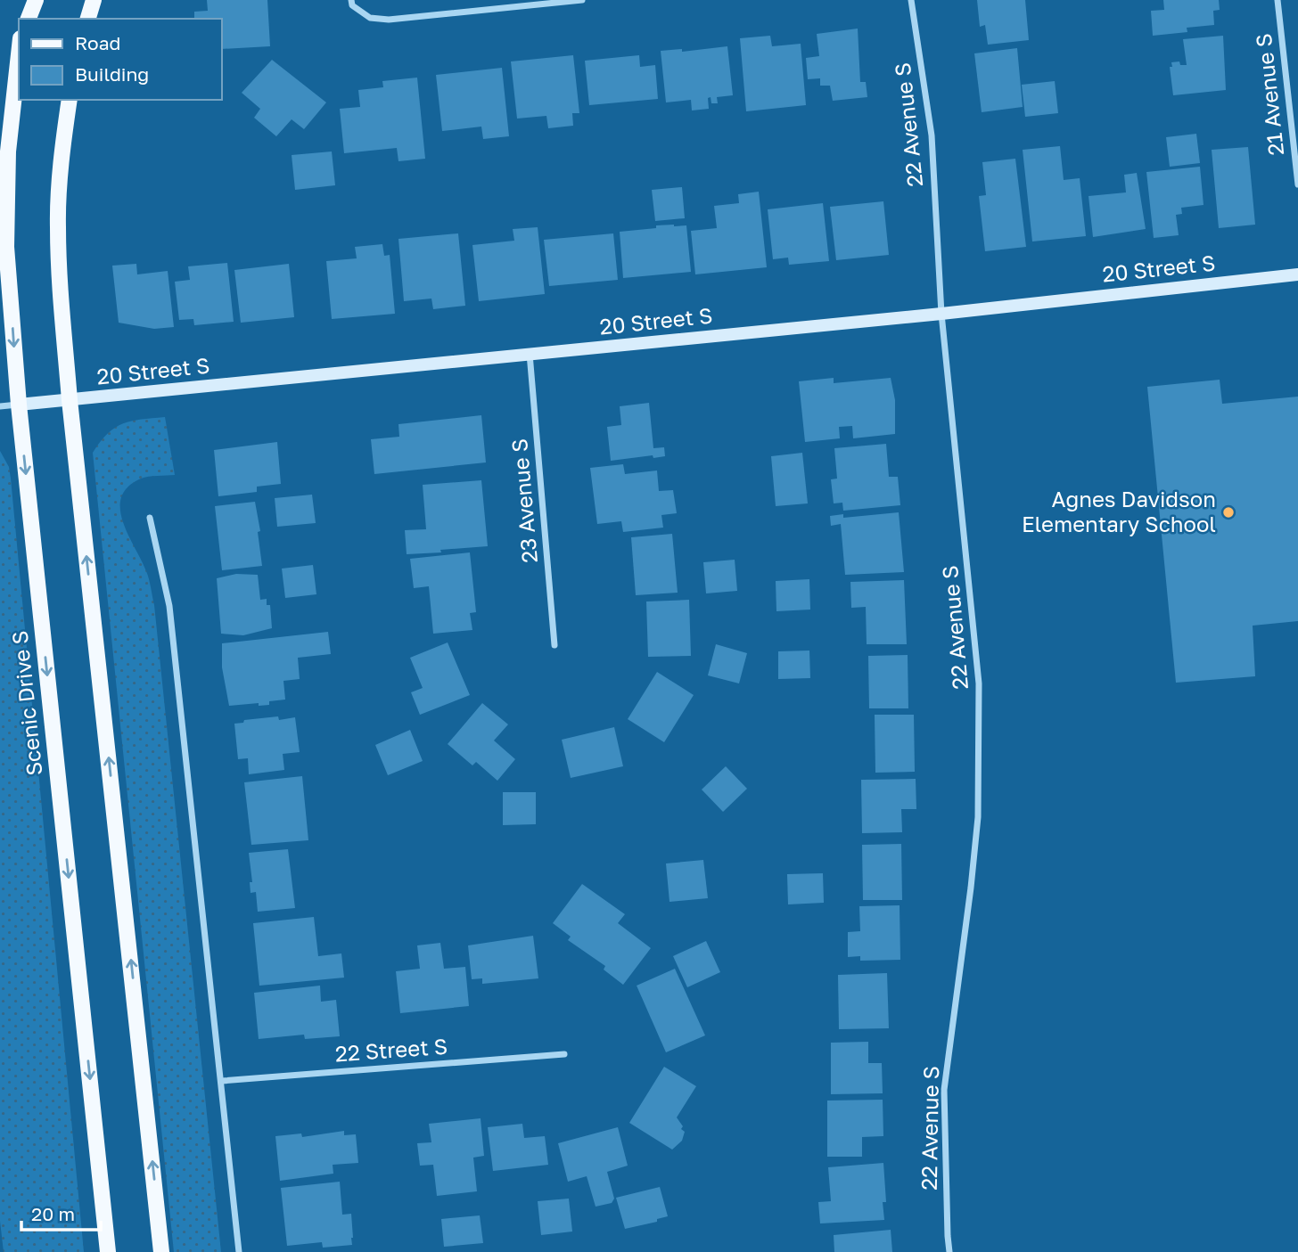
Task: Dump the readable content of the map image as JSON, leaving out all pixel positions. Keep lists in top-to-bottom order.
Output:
{
  "streets": {
    "main road": ["Scenic Drive S"],
    "street": [
      "21 Avenue S",
      "22 Avenue S",
      "20 Street S",
      "23 Avenue S",
      "22 Street S"
    ]
  },
  "crossings": [
    ["22 Avenue S", "20 Street S"],
    ["20 Street S", "23 Avenue S"],
    ["20 Street S", "Scenic Drive S"]
  ],
  "places": ["Agnes Davidson Elementary School"],
  "legend": ["Road", "Building"],
  "scale_bar": "20 m"
}
